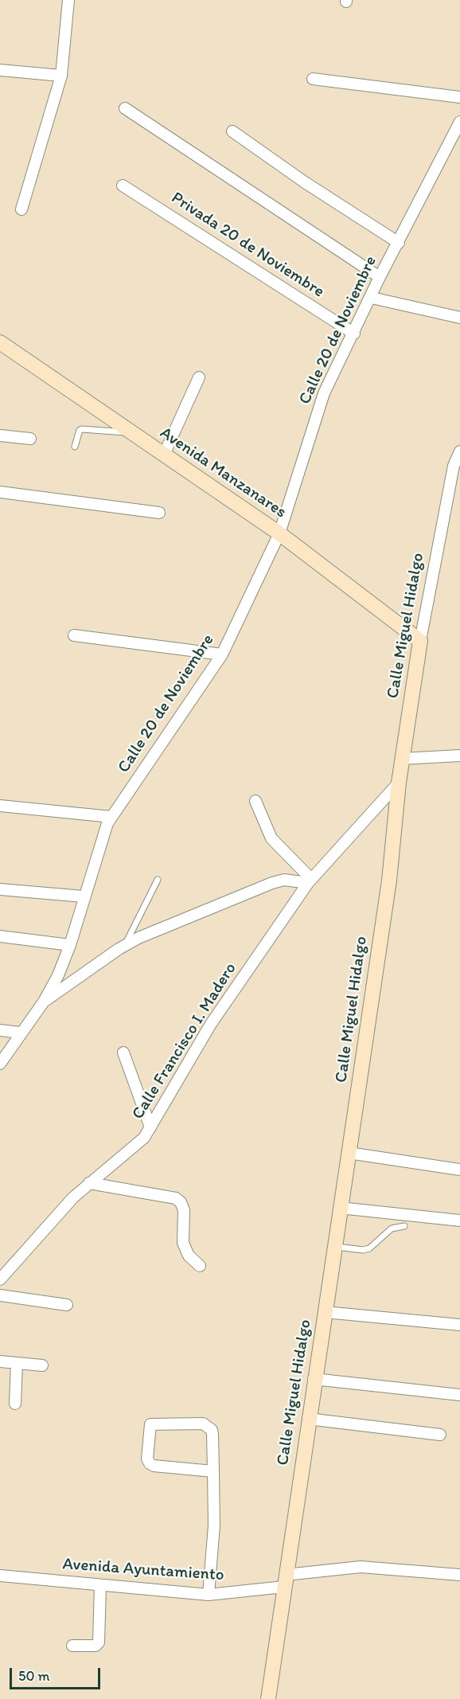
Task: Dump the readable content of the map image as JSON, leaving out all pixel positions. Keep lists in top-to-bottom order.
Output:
{
  "streets": {
    "street": [
      "Privada 20 de Noviembre",
      "Calle 20 de Noviembre",
      "Avenida Manzanares",
      "Calle Miguel Hidalgo",
      "Calle Francisco I. Madero",
      "Avenida Ayuntamiento"
    ]
  },
  "crossings": [
    ["Privada 20 de Noviembre", "Calle 20 de Noviembre"],
    ["Calle 20 de Noviembre", "Avenida Manzanares"],
    ["Avenida Manzanares", "Calle Miguel Hidalgo"],
    ["Calle Miguel Hidalgo", "Calle Francisco I. Madero"],
    ["Calle Miguel Hidalgo", "Avenida Ayuntamiento"]
  ],
  "scale_bar": "50 m"
}
